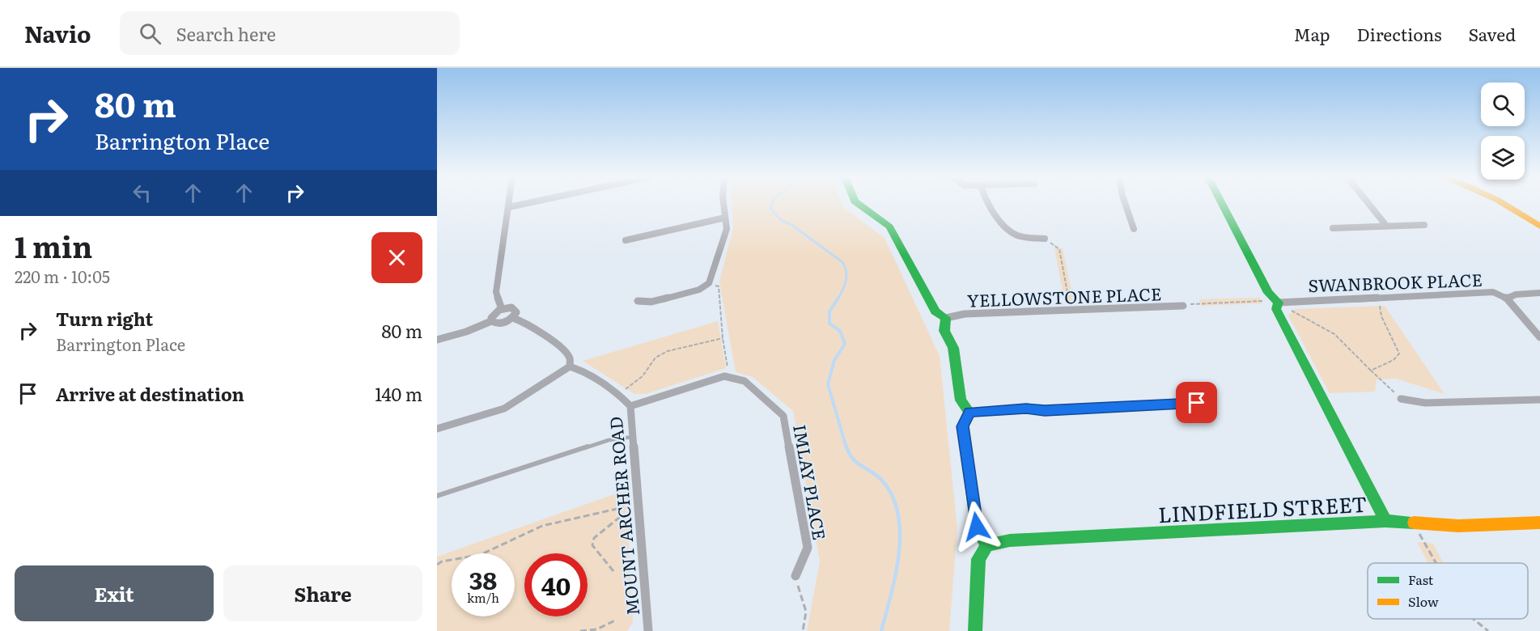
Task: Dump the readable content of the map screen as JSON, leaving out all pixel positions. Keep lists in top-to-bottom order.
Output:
{
  "streets": {
    "street": [
      "SWANBROOK PLACE",
      "YELLOWSTONE PLACE",
      "IMLAY PLACE",
      "LINDFIELD STREET",
      "MOUNT ARCHER ROAD"
    ]
  },
  "legend": ["Fast", "Slow"],
  "page": {
    "header": "Navio",
    "search": "Search here",
    "nav": ["Map", "Directions", "Saved"],
    "turn": ["80 m", "Barrington Place"],
    "heading": ["1 min", "220 m · 10:05"],
    "list": [
      {
        "name": "Turn right",
        "note": "Barrington Place",
        "value": "80 m"
      },
      {
        "name": "Arrive at destination",
        "value": "140 m"
      }
    ],
    "speed": "38 km/h",
    "limit": "40",
    "buttons": ["Exit", "Share"]
  }
}
